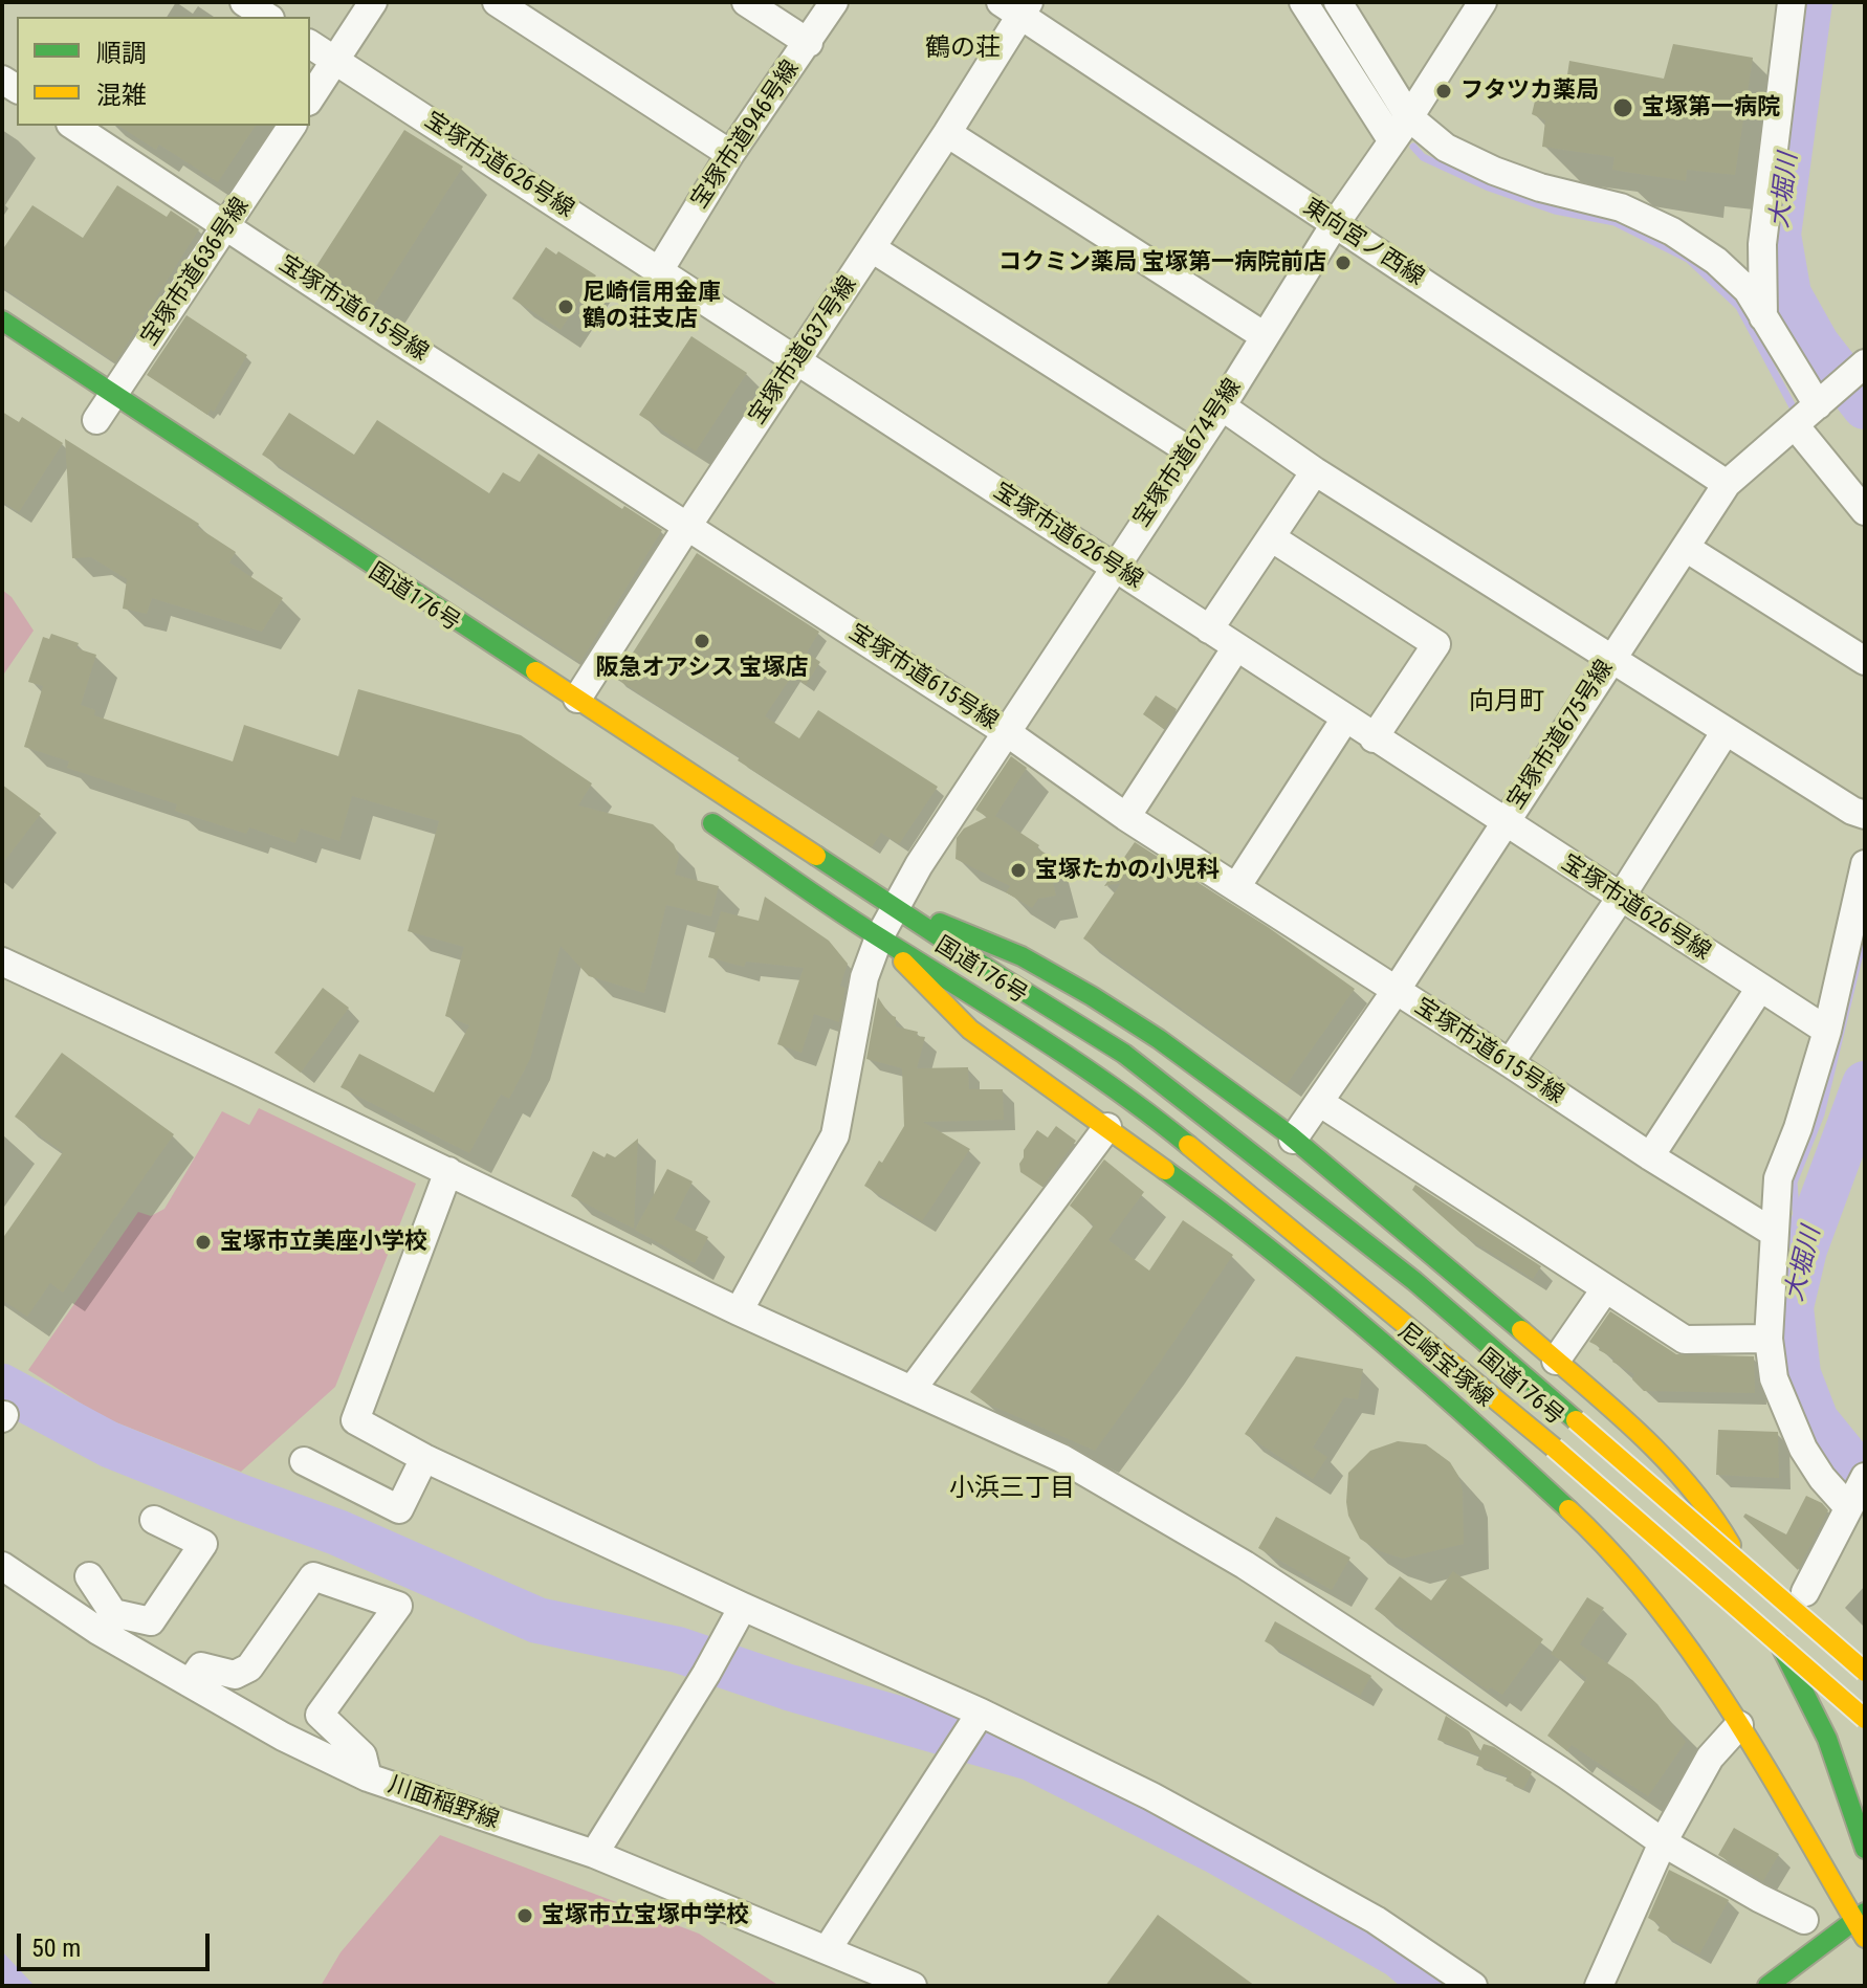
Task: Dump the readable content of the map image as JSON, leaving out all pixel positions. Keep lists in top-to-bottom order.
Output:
{
  "streets": {
    "main road": ["国道176号", "尼崎宝塚線"],
    "street": [
      "宝塚市道946号線",
      "宝塚市道626号線",
      "東向宮ノ西線",
      "宝塚市道636号線",
      "宝塚市道615号線",
      "宝塚市道637号線",
      "宝塚市道674号線",
      "宝塚市道675号線",
      "川面稲野線"
    ]
  },
  "crossings": [
    ["宝塚市道946号線", "宝塚市道626号線"],
    ["宝塚市道626号線", "宝塚市道637号線"],
    ["宝塚市道626号線", "宝塚市道674号線"],
    ["宝塚市道626号線", "宝塚市道675号線"],
    ["東向宮ノ西線", "宝塚市道637号線"],
    ["東向宮ノ西線", "宝塚市道674号線"],
    ["東向宮ノ西線", "宝塚市道675号線"],
    ["宝塚市道636号線", "宝塚市道615号線"],
    ["宝塚市道636号線", "国道176号"],
    ["宝塚市道615号線", "宝塚市道637号線"],
    ["宝塚市道615号線", "宝塚市道674号線"],
    ["宝塚市道615号線", "宝塚市道675号線"],
    ["宝塚市道637号線", "国道176号"],
    ["宝塚市道674号線", "国道176号"],
    ["宝塚市道674号線", "尼崎宝塚線"],
    ["国道176号", "尼崎宝塚線"]
  ],
  "districts": ["鶴の荘", "向月町", "小浜三丁目"],
  "water": ["大堀川"],
  "places": [
    "フタツカ薬局",
    "宝塚第一病院",
    "コクミン薬局 宝塚第一病院前店",
    "尼崎信用金庫 鶴の荘支店",
    "阪急オアシス 宝塚店",
    "宝塚たかの小児科",
    "宝塚市立美座小学校",
    "宝塚市立宝塚中学校"
  ],
  "legend": ["順調", "混雑"],
  "scale_bar": "50 m"
}
